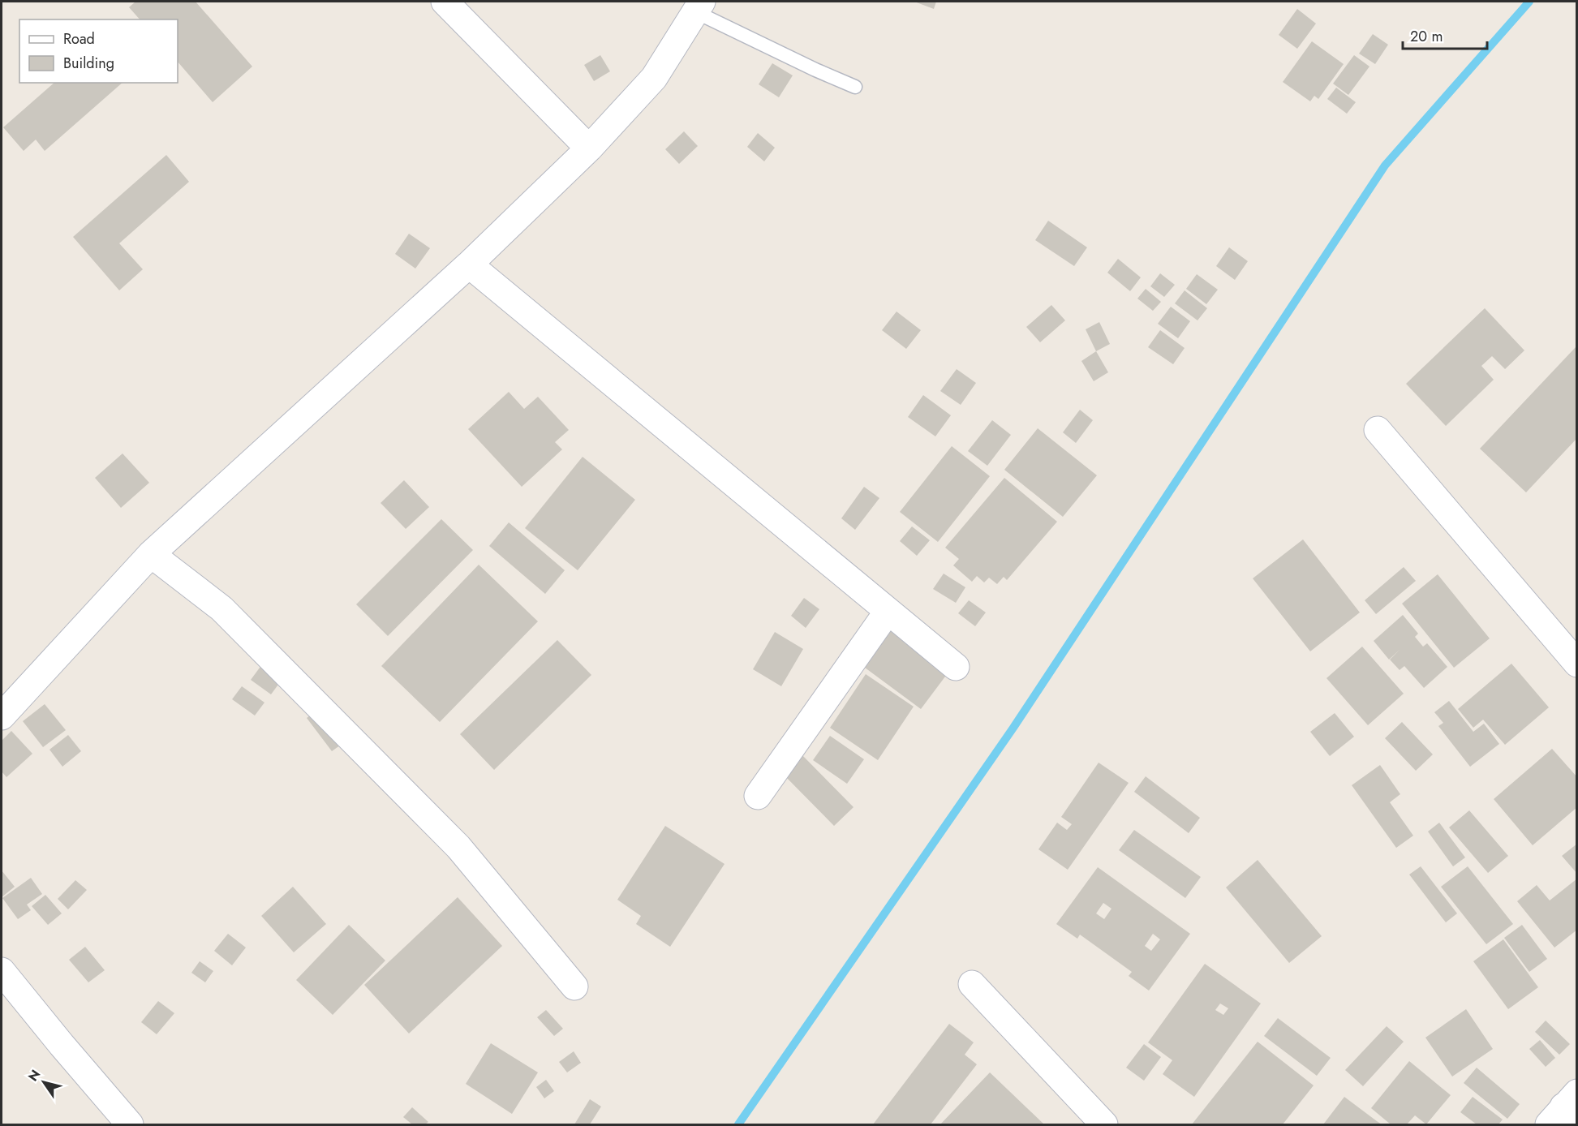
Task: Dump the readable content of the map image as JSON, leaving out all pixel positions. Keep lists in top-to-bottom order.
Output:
{
  "legend": ["Road", "Building"],
  "scale_bar": "20 m",
  "north": "top left"
}
